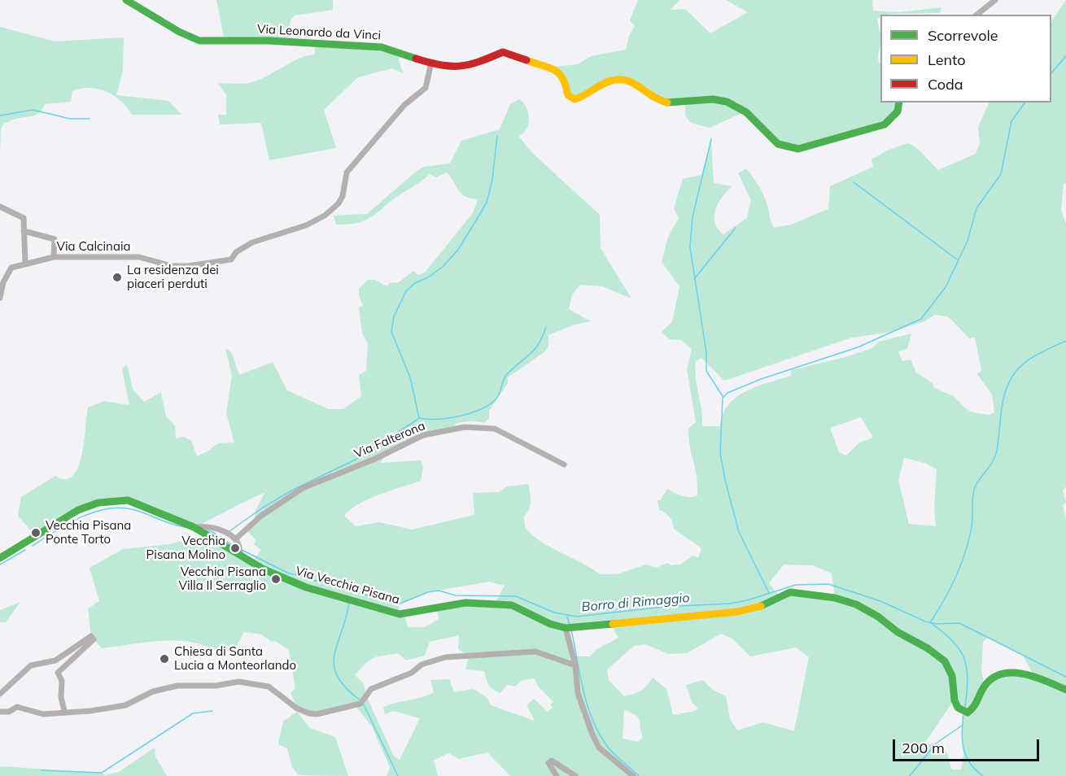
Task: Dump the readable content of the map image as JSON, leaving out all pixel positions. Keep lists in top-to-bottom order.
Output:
{
  "streets": {
    "main road": ["Via Leonardo da Vinci", "Via Vecchia Pisana"],
    "street": ["Via Calcinaia", "Via Falterona"]
  },
  "crossings": [
    ["Via Leonardo da Vinci", "Via Calcinaia"],
    ["Via Falterona", "Via Vecchia Pisana"]
  ],
  "water": ["Borro di Rimaggio"],
  "places": [
    "La residenza dei piaceri perduti",
    "Vecchia Pisana Ponte Torto",
    "Vecchia Pisana Molino",
    "Vecchia Pisana Villa Il Serraglio",
    "Chiesa di Santa Lucia a Monteorlando"
  ],
  "legend": ["Scorrevole", "Lento", "Coda"],
  "scale_bar": "200 m"
}
